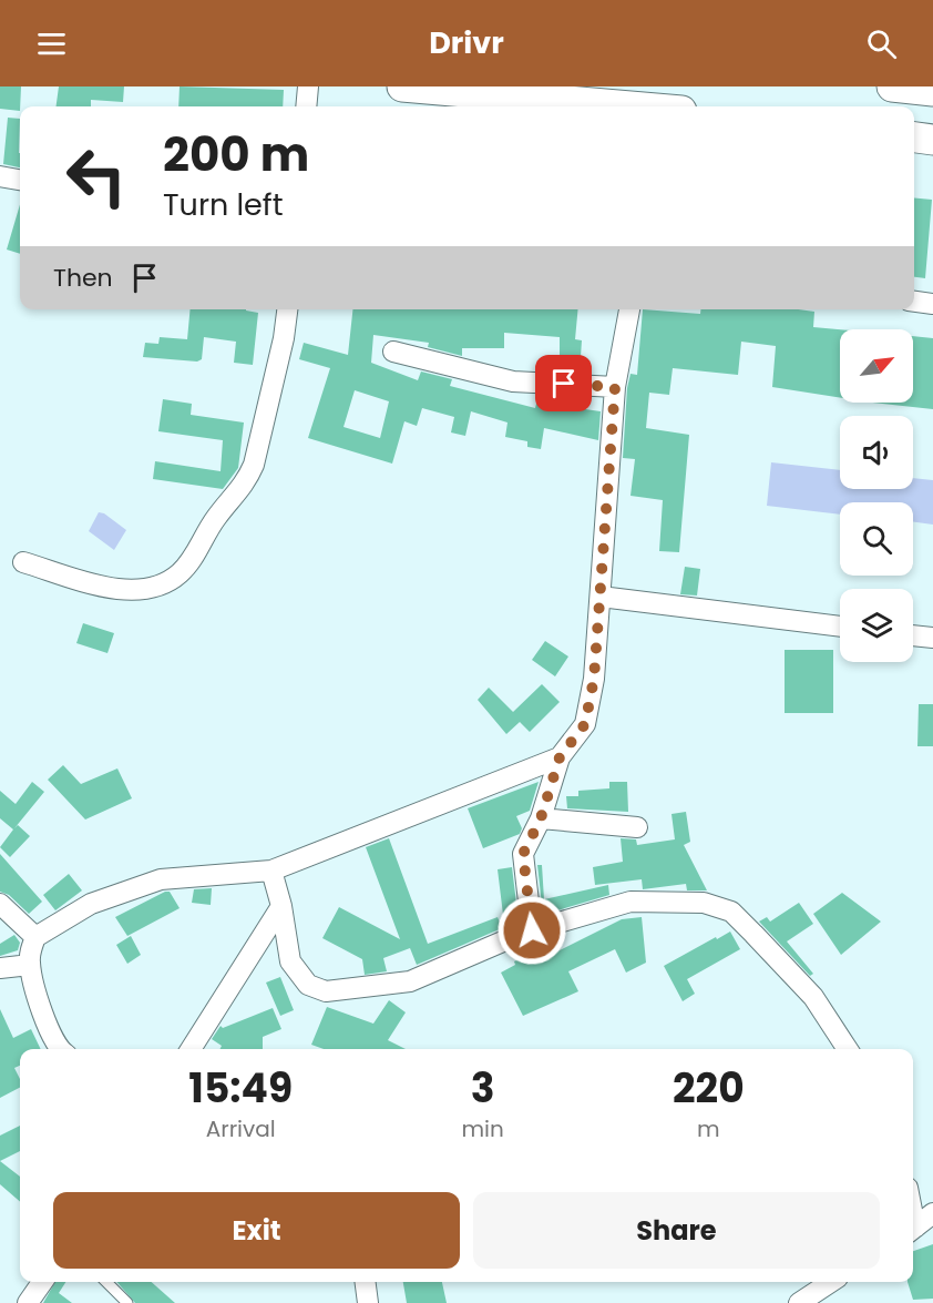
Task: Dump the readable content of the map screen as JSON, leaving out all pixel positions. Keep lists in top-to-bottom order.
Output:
{
  "north": "top right",
  "page": {
    "header": "Drivr",
    "turn": ["200 m", "Turn left"],
    "then": "Then",
    "eta": [
      "15:49",
      "Arrival",
      "3",
      "min",
      "220",
      "m"
    ],
    "buttons": ["Exit", "Share"]
  }
}
